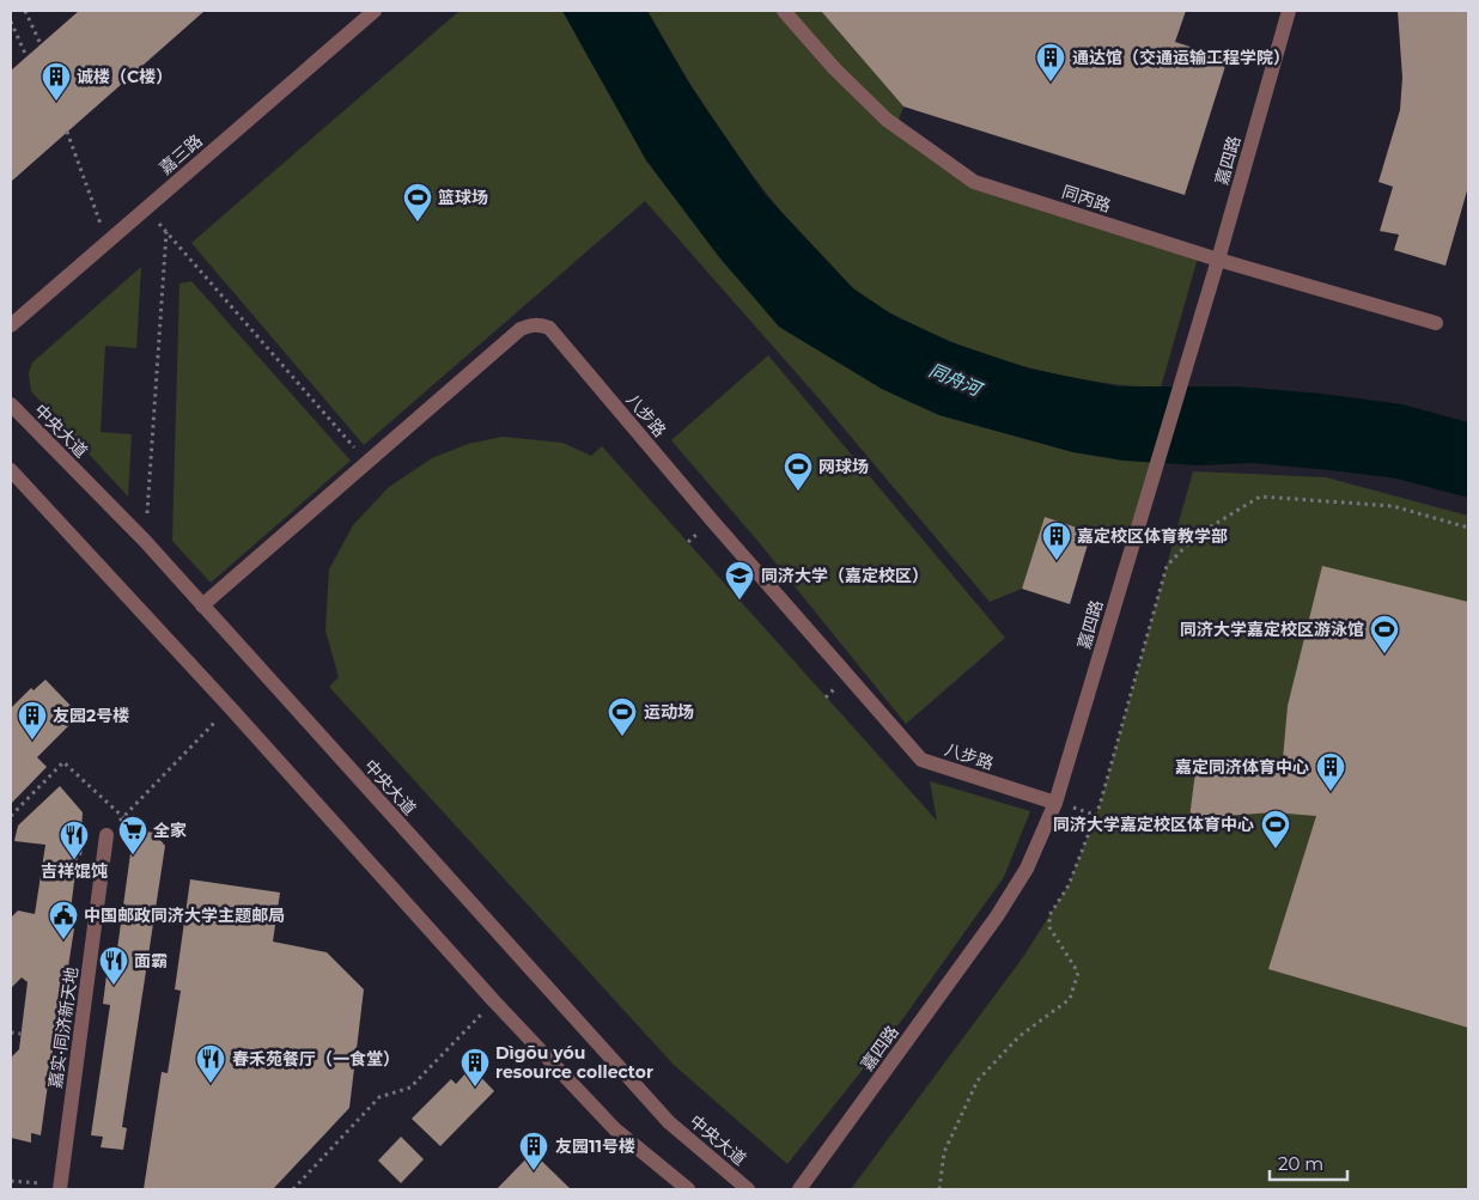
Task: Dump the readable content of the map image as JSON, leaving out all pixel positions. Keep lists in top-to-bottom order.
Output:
{
  "streets": {
    "street": [
      "嘉三路",
      "嘉四路",
      "同丙路",
      "八步路",
      "中央大道",
      "嘉实•同济新天地"
    ]
  },
  "crossings": [
    ["嘉四路", "同丙路"],
    ["嘉四路", "八步路"],
    ["八步路", "中央大道"]
  ],
  "water": ["同舟河"],
  "places": {
    "building": [
      "通达馆（交通运输工程学院）",
      "诚楼（C楼）",
      "嘉定校区体育教学部",
      "友园2号楼",
      "嘉定同济体育中心",
      "Dìgōu yóu resource collector",
      "友园11号楼"
    ],
    "sports": [
      "篮球场",
      "网球场",
      "同济大学嘉定校区游泳馆",
      "运动场",
      "同济大学嘉定校区体育中心"
    ],
    "school or university": ["同济大学（嘉定校区）"],
    "supermarket": ["全家"],
    "restaurant": ["吉祥馄饨", "面霸", "春禾苑餐厅（一食堂）"],
    "public building": ["中国邮政同济大学主题邮局"]
  },
  "scale_bar": "20 m"
}
